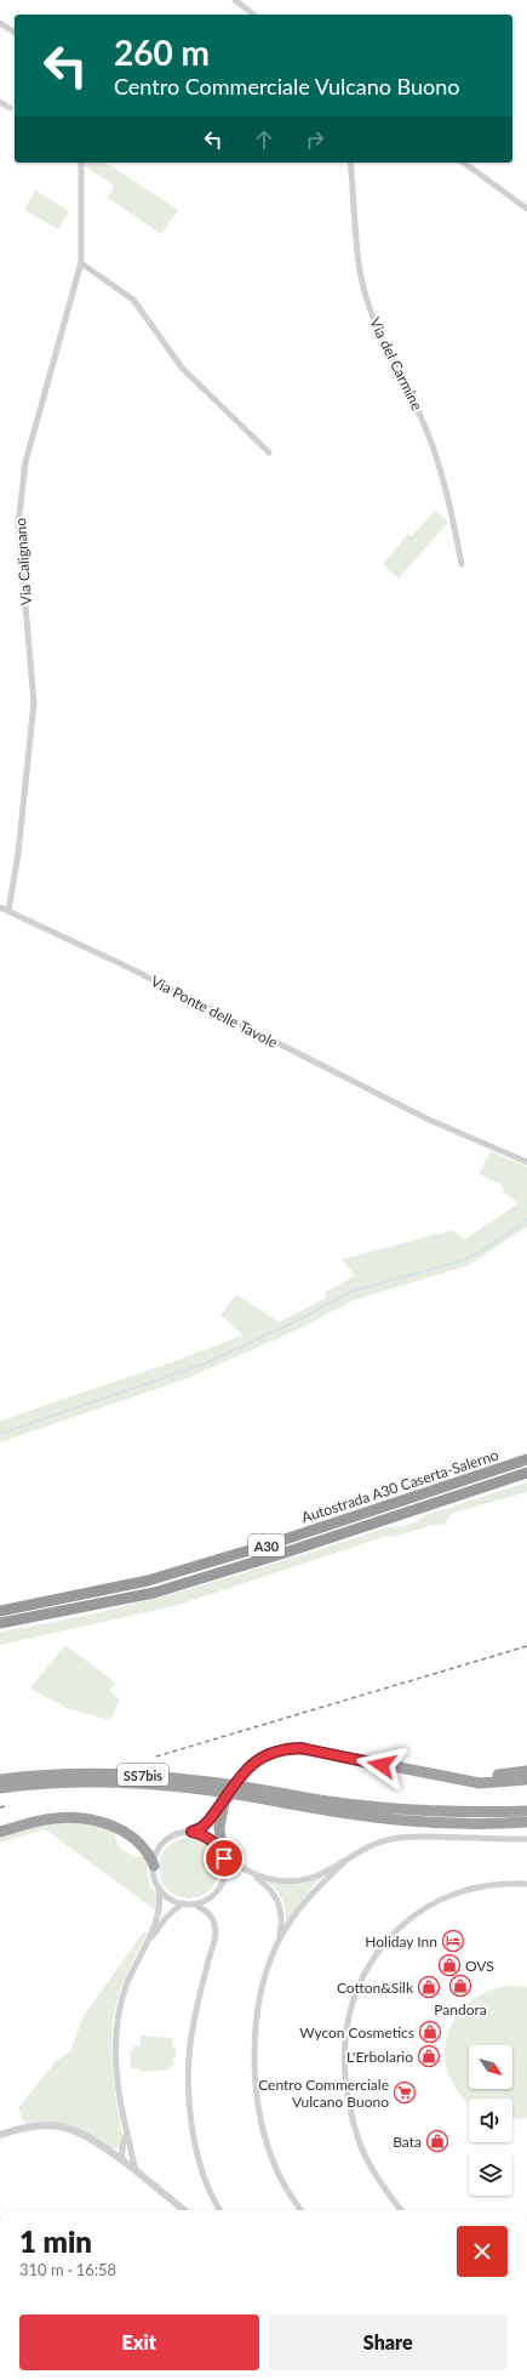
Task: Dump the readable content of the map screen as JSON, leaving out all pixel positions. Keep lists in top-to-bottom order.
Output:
{
  "streets": {
    "highway": ["Autostrada A30 Caserta-Salerno", "A30", "SS7bis"],
    "street": ["Via del Carmine", "Via Calignano", "Via Ponte delle Tavole"]
  },
  "crossings": [
    ["Via Calignano", "Via Ponte delle Tavole"]
  ],
  "places": {
    "hotel": ["Holiday Inn"],
    "shop": [
      "OVS",
      "Pandora",
      "Cotton&Silk",
      "Wycon Cosmetics",
      "L'Erbolario",
      "Bata"
    ],
    "supermarket": ["Centro Commerciale Vulcano Buono"]
  },
  "north": "bottom right",
  "page": {
    "turn": ["260 m", "Centro Commerciale Vulcano Buono"],
    "heading": ["1 min", "310 m · 16:58"],
    "buttons": ["Exit", "Share"]
  }
}
